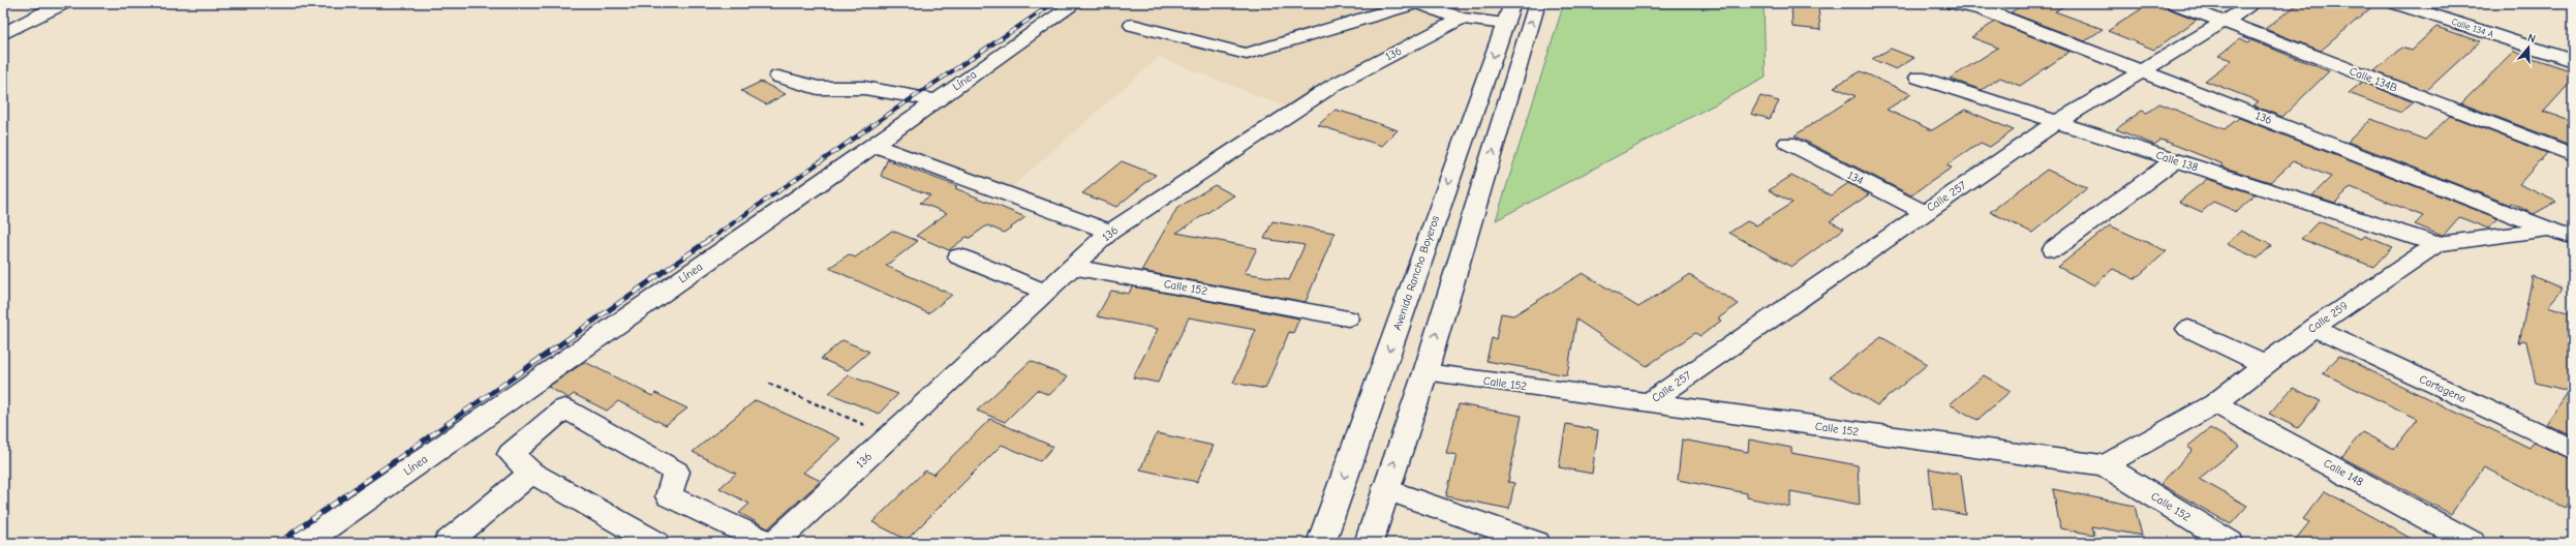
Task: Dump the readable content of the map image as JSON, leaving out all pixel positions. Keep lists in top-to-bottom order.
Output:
{
  "streets": {
    "main road": [
      "Calle 134 A",
      "136",
      "Calle 134B",
      "Línea",
      "Calle 138",
      "134",
      "Calle 257",
      "Avenida Rancho Boyeros",
      "Calle 152",
      "Calle 259",
      "Cartagena",
      "Calle 148"
    ]
  },
  "crossings": [
    ["136", "Calle 257"],
    ["136", "Calle 152"],
    ["136", "Calle 259"],
    ["Calle 134B", "Calle 257"],
    ["Calle 138", "Calle 257"],
    ["Calle 138", "Calle 259"],
    ["134", "Calle 257"],
    ["Calle 257", "Calle 152"],
    ["Calle 152", "Calle 259"],
    ["Calle 259", "Cartagena"],
    ["Calle 259", "Calle 148"]
  ],
  "north": "top"
}
